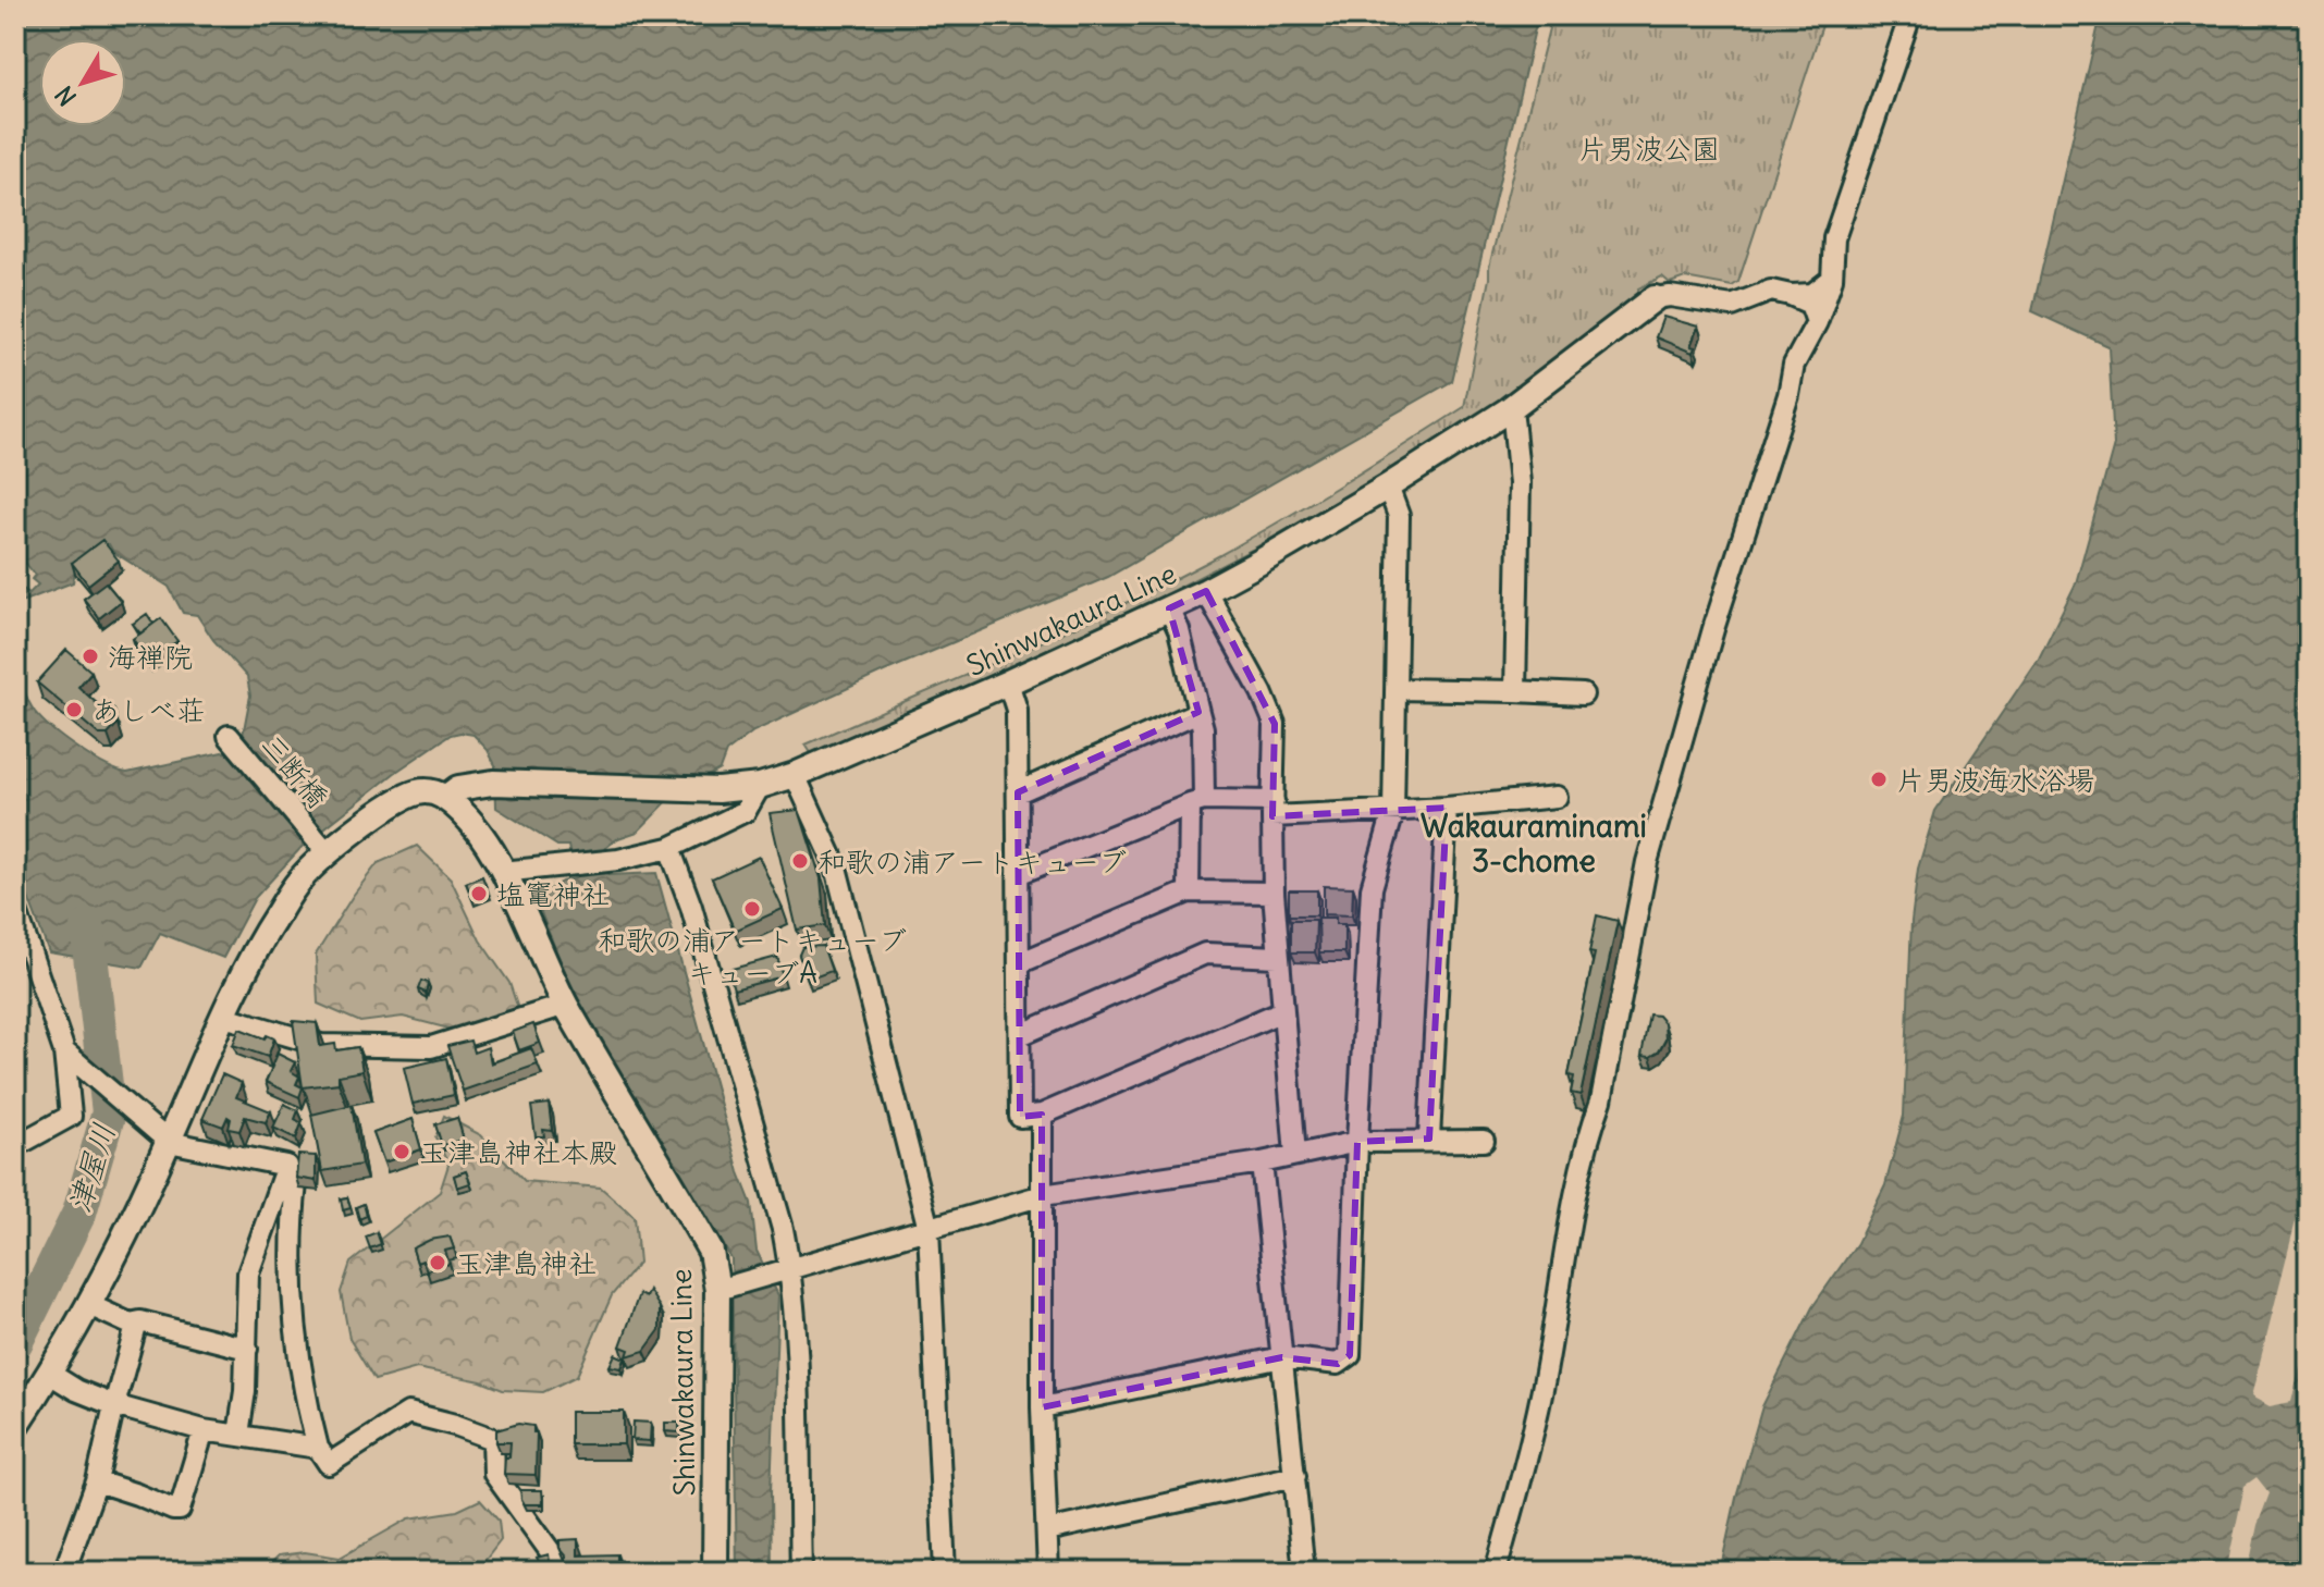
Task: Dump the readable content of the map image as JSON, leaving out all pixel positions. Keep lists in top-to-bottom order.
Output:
{
  "streets": {
    "main road": ["Shinwakaura Line"],
    "street": ["三断橋"]
  },
  "crossings": [
    ["Shinwakaura Line", "三断橋"]
  ],
  "districts": ["Wakauraminami 3-chome"],
  "water": ["津屋川"],
  "parks": ["片男波公園"],
  "places": [
    "海禅院",
    "あしべ荘",
    "片男波海水浴場",
    "和歌の浦アートキューブ",
    "塩竃神社",
    "和歌の浦アートキューブ キューブA",
    "玉津島神社本殿",
    "玉津島神社"
  ],
  "north": "bottom left"
}
